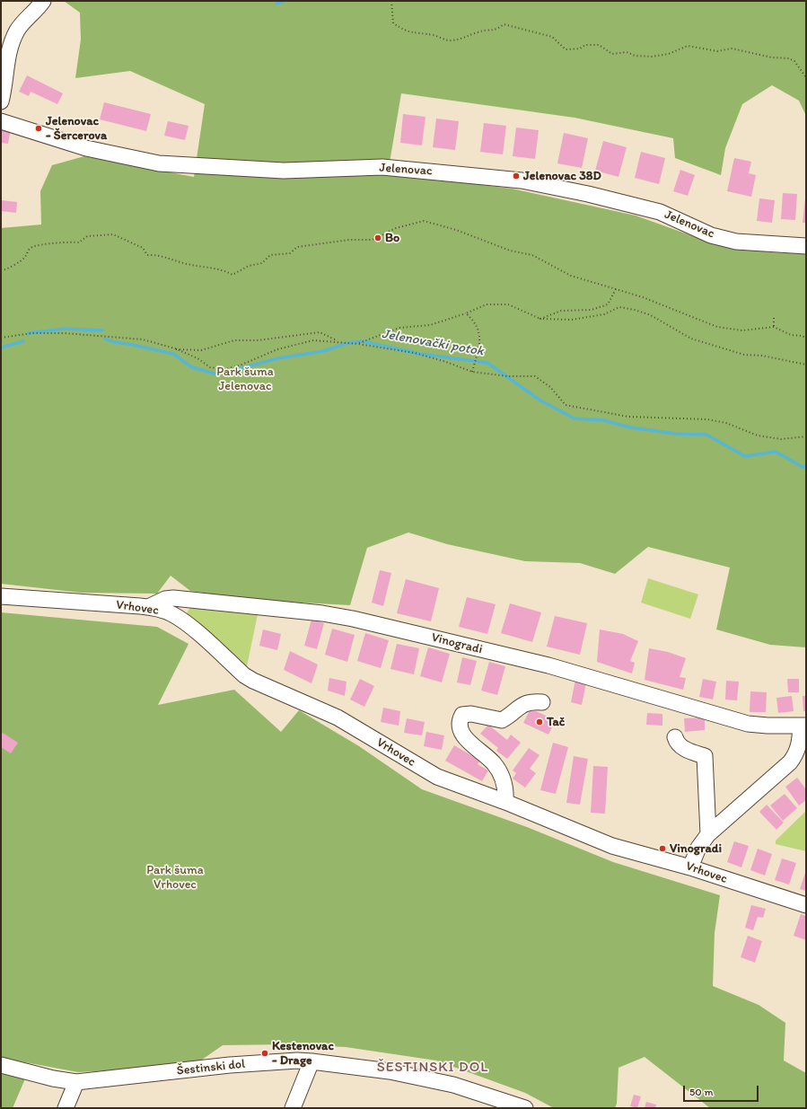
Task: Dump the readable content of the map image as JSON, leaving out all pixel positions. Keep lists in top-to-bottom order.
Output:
{
  "streets": {
    "street": [
      "Jelenovac",
      "Vrhovec",
      "Vinogradi",
      "Šestinski dol"
    ]
  },
  "crossings": [
    ["Vrhovec", "Vinogradi"]
  ],
  "districts": ["ŠESTINSKI DOL"],
  "water": ["Jelenovački potok"],
  "parks": ["Park šuma Jelenovac", "Park šuma Vrhovec"],
  "places": [
    "Jelenovac - Šercerova",
    "Jelenovac 38D",
    "Bo",
    "Tač",
    "Vinogradi",
    "Kestenovac - Drage"
  ],
  "scale_bar": "50 m"
}
